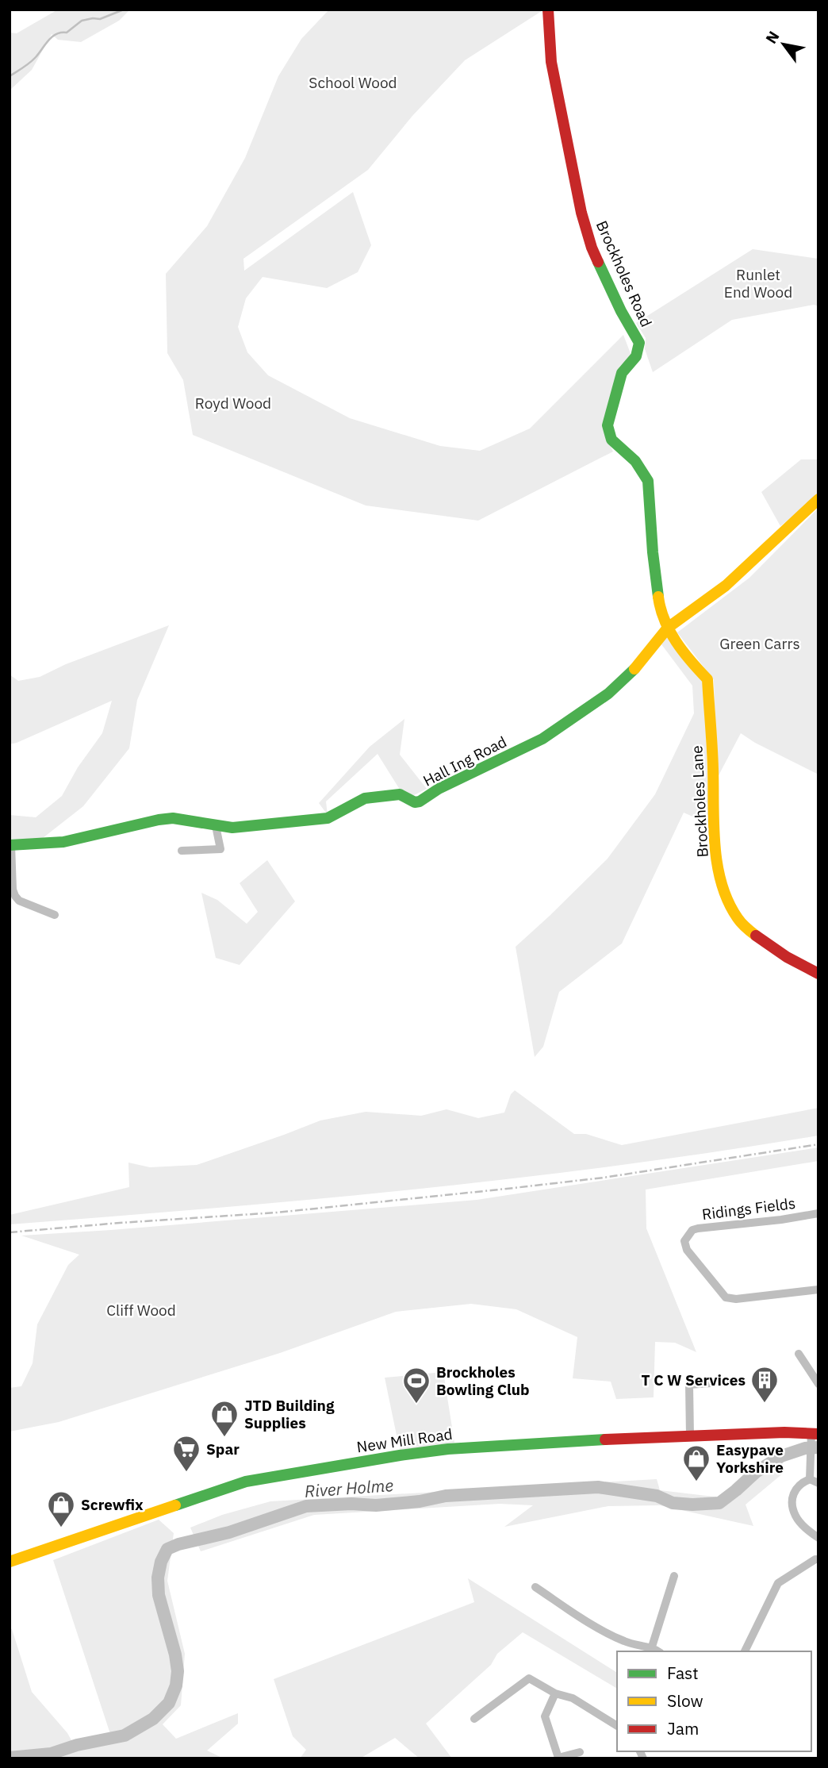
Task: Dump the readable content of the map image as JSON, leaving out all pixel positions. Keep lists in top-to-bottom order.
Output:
{
  "streets": {
    "street": [
      "Brockholes Road",
      "Hall Ing Road",
      "Brockholes Lane",
      "Ridings Fields",
      "New Mill Road"
    ]
  },
  "crossings": [
    ["Brockholes Road", "Hall Ing Road"],
    ["Brockholes Road", "Brockholes Lane"],
    ["Hall Ing Road", "Brockholes Lane"]
  ],
  "water": ["River Holme"],
  "parks": [
    "School Wood",
    "Runlet End Wood",
    "Royd Wood",
    "Green Carrs",
    "Cliff Wood"
  ],
  "places": {
    "building": ["T C W Services"],
    "sports": ["Brockholes Bowling Club"],
    "shop": ["JTD Building Supplies", "Easypave Yorkshire", "Screwfix"],
    "supermarket": ["Spar"]
  },
  "legend": ["Fast", "Slow", "Jam"],
  "north": "top left"
}
